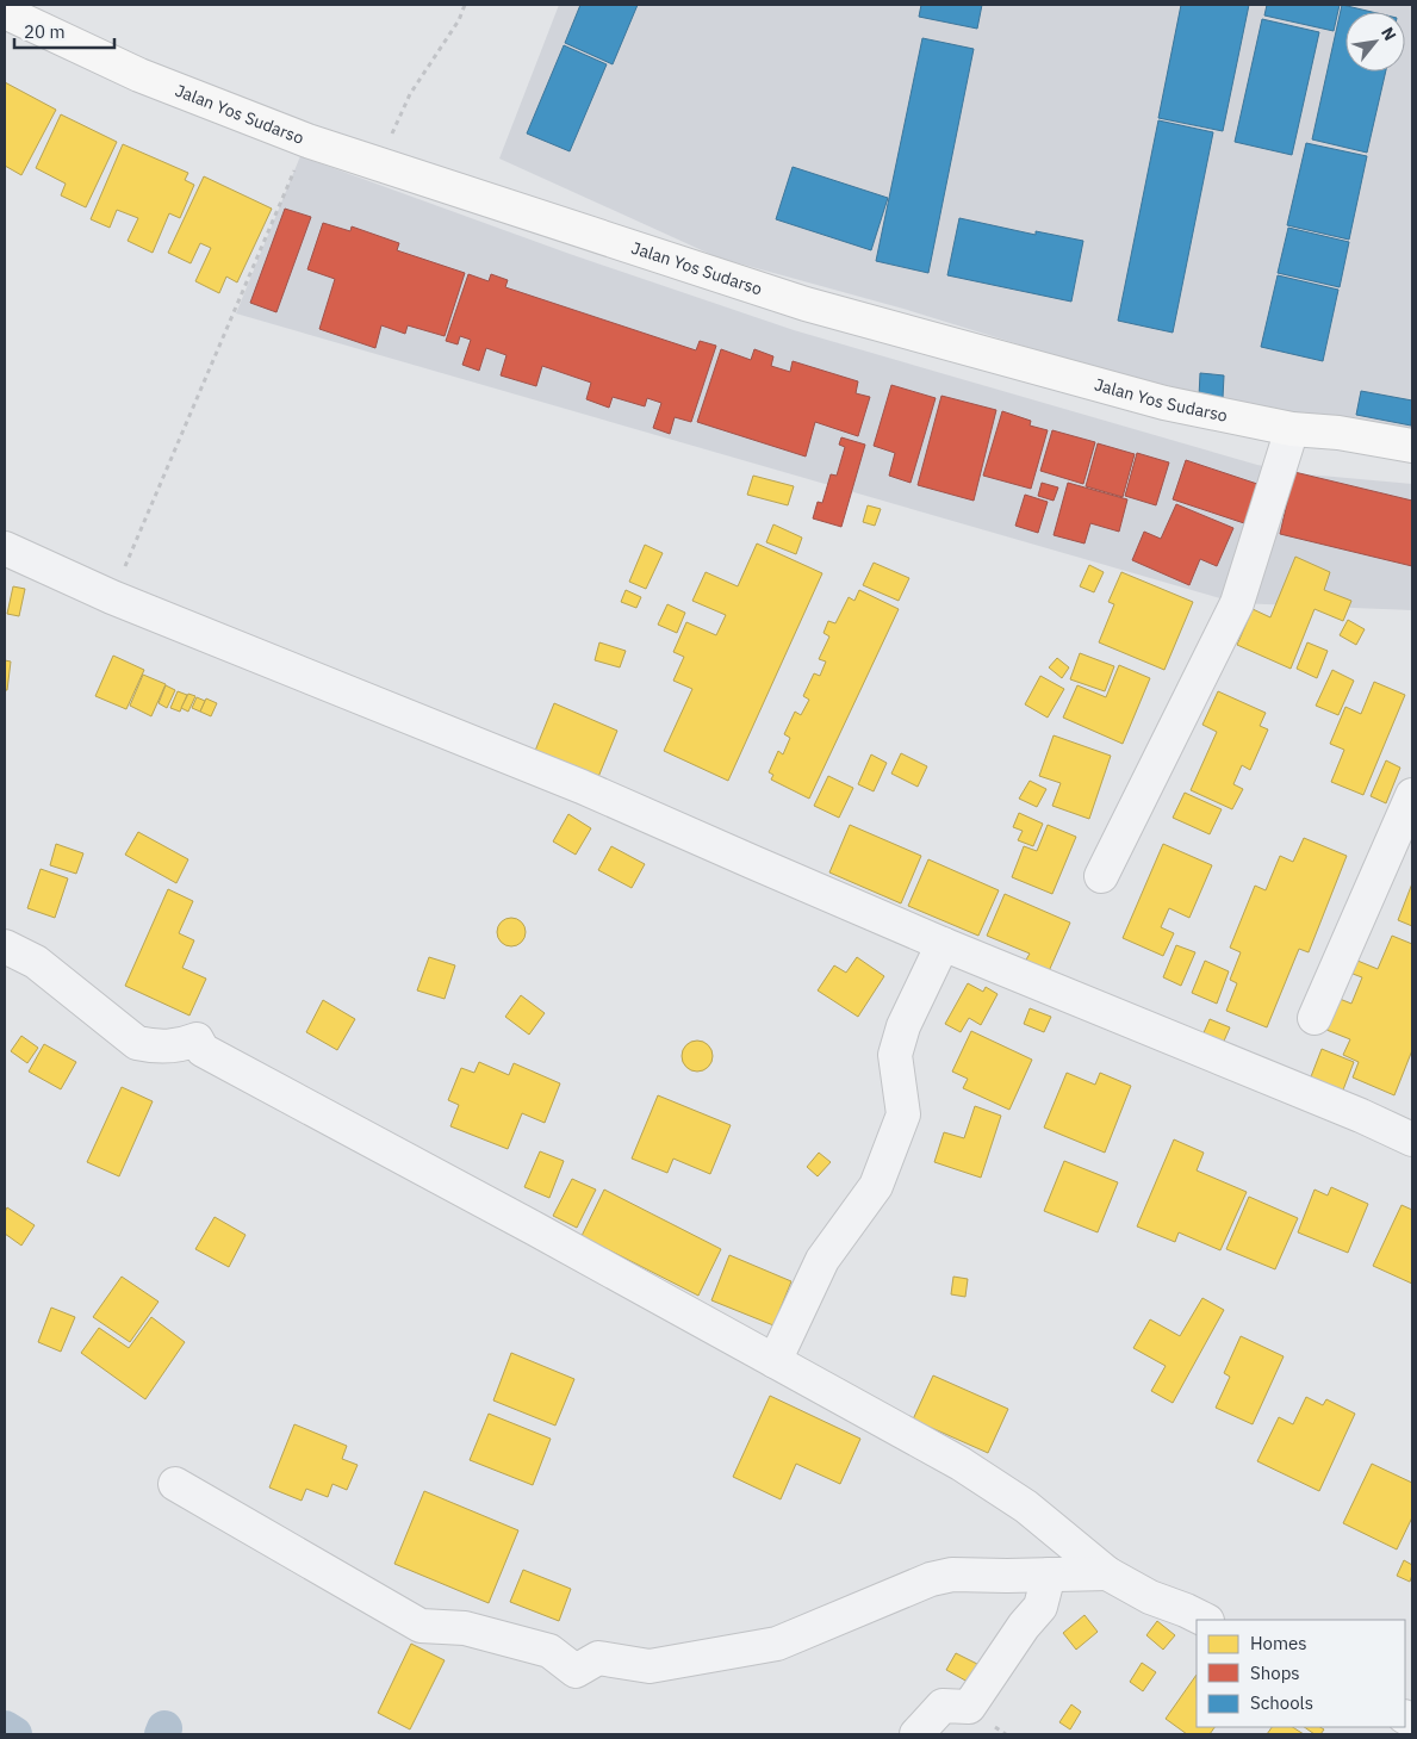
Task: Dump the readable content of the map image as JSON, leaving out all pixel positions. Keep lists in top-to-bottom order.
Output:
{
  "streets": {
    "main road": ["Jalan Yos Sudarso"]
  },
  "legend": ["Homes", "Shops", "Schools"],
  "scale_bar": "20 m",
  "north": "top right"
}
